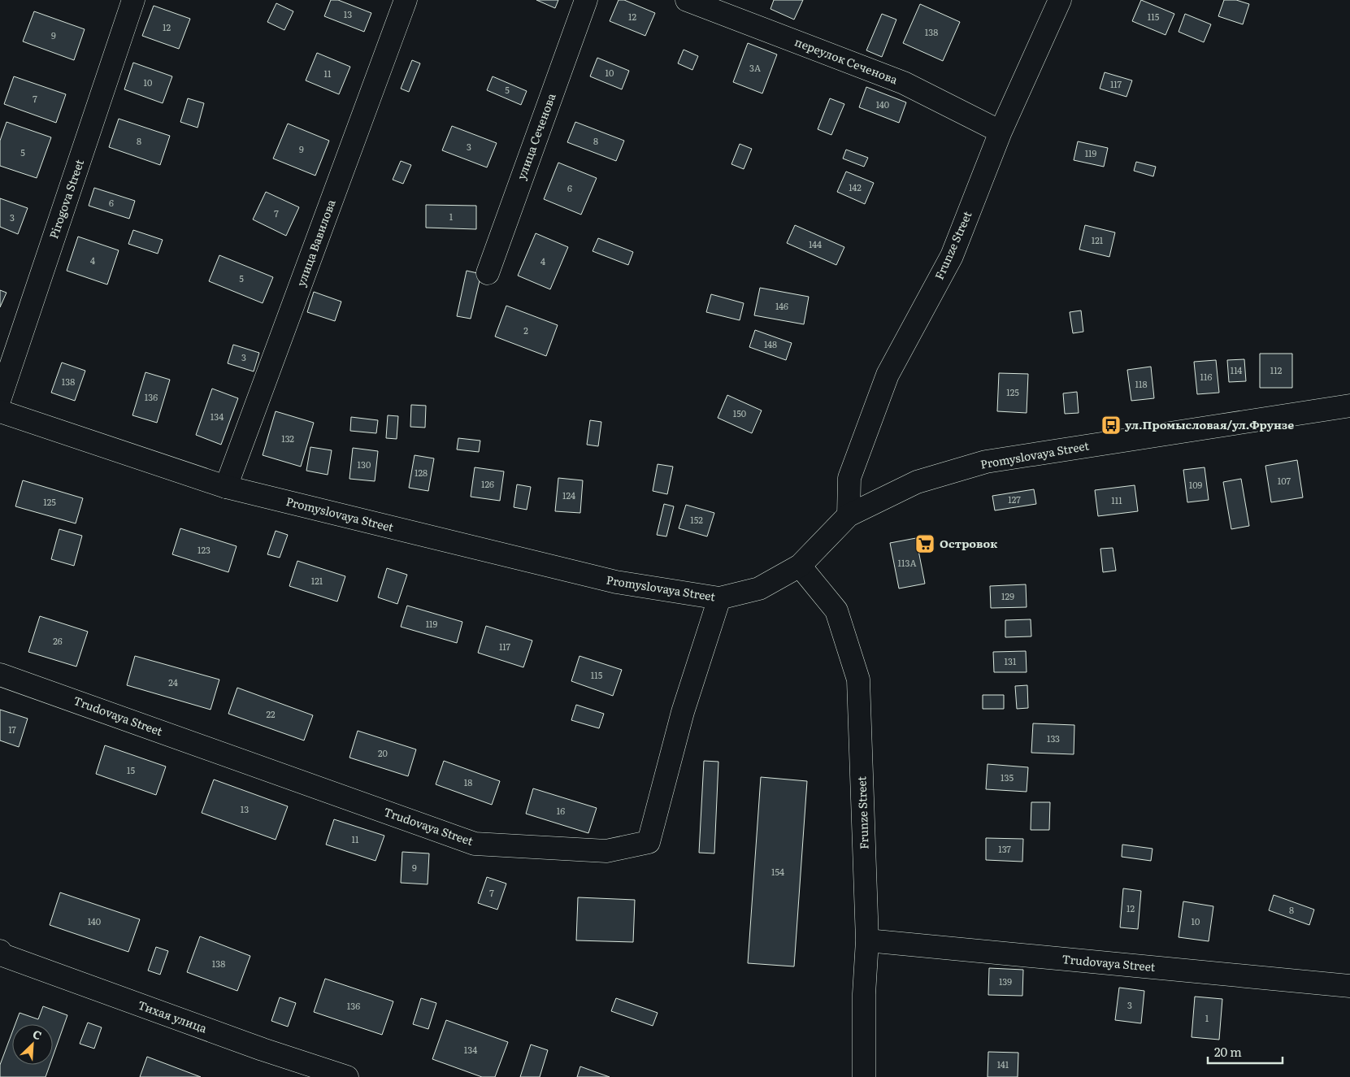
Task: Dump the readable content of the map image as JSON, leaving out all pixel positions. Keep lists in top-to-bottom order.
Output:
{
  "streets": {
    "street": [
      "переулок Сеченова",
      "улица Сеченова",
      "Pirogova Street",
      "улица Вавилова",
      "Frunze Street",
      "Promyslovaya Street",
      "Trudovaya Street",
      "Тихая улица"
    ]
  },
  "crossings": [
    ["переулок Сеченова", "Frunze Street"],
    ["улица Вавилова", "Promyslovaya Street"],
    ["Frunze Street", "Promyslovaya Street"],
    ["Frunze Street", "Trudovaya Street"],
    ["Promyslovaya Street", "Trudovaya Street"]
  ],
  "places": {
    "bus stop": ["ул.Промысловая/ул.Фрунзе"],
    "supermarket": ["Островок"]
  },
  "house_numbers": [
    "13",
    "12",
    "115",
    "12",
    "138",
    "9",
    "3А",
    "10",
    "11",
    "10",
    "117",
    "5",
    "7",
    "140",
    "8",
    "8",
    "3",
    "9",
    "5",
    "119",
    "142",
    "6",
    "6",
    "7",
    "1",
    "3",
    "121",
    "144",
    "4",
    "4",
    "5",
    "146",
    "2",
    "148",
    "3",
    "114",
    "112",
    "116",
    "138",
    "118",
    "125",
    "136",
    "150",
    "134",
    "132",
    "130",
    "128",
    "107",
    "126",
    "109",
    "124",
    "127",
    "111",
    "125",
    "152",
    "123",
    "113А",
    "121",
    "129",
    "119",
    "26",
    "117",
    "131",
    "115",
    "24",
    "22",
    "17",
    "133",
    "20",
    "15",
    "135",
    "18",
    "13",
    "16",
    "11",
    "137",
    "9",
    "154",
    "7",
    "12",
    "8",
    "140",
    "10",
    "138",
    "139",
    "3",
    "136",
    "1",
    "134",
    "141"
  ],
  "scale_bar": "20 m",
  "north": "top right"
}
